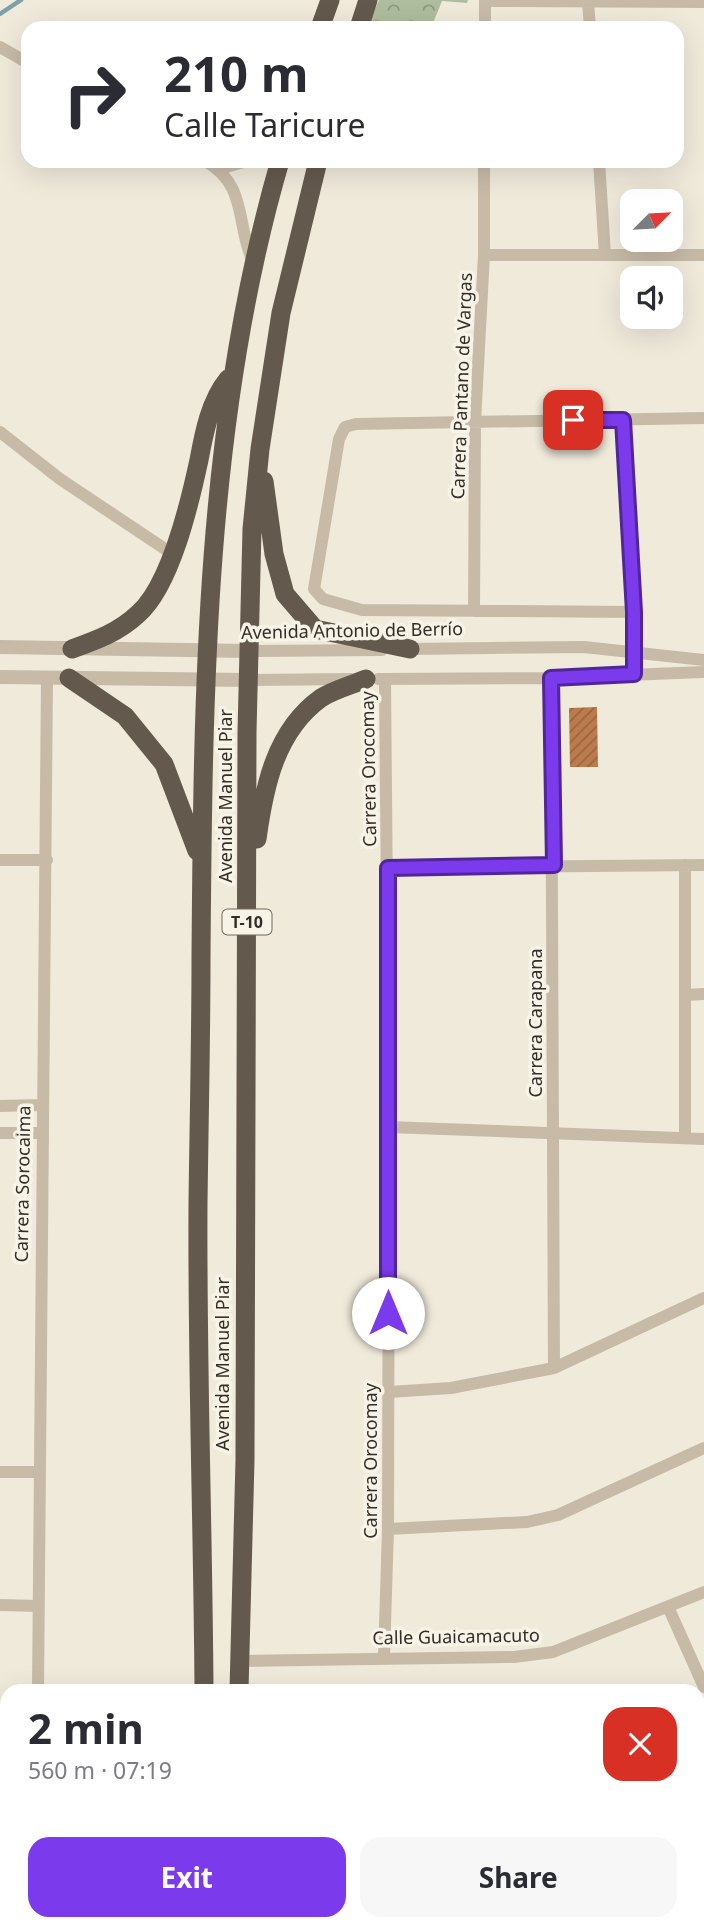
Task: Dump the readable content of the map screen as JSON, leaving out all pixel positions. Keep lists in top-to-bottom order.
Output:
{
  "streets": {
    "highway": ["Avenida Manuel Piar", "T-10"],
    "street": [
      "Carrera Pantano de Vargas",
      "Avenida Antonio de Berrío",
      "Carrera Orocomay",
      "Carrera Carapana",
      "Carrera Sorocaima",
      "Calle Guaicamacuto"
    ]
  },
  "crossings": [
    ["Avenida Antonio de Berrío", "Avenida Manuel Piar"],
    ["Carrera Orocomay", "Calle Guaicamacuto"],
    ["Avenida Manuel Piar", "T-10"],
    ["Avenida Manuel Piar", "Calle Guaicamacuto"]
  ],
  "north": "top right",
  "page": {
    "turn": ["210 m", "Calle Taricure"],
    "heading": ["2 min", "560 m · 07:19"],
    "buttons": ["Exit", "Share"]
  }
}
